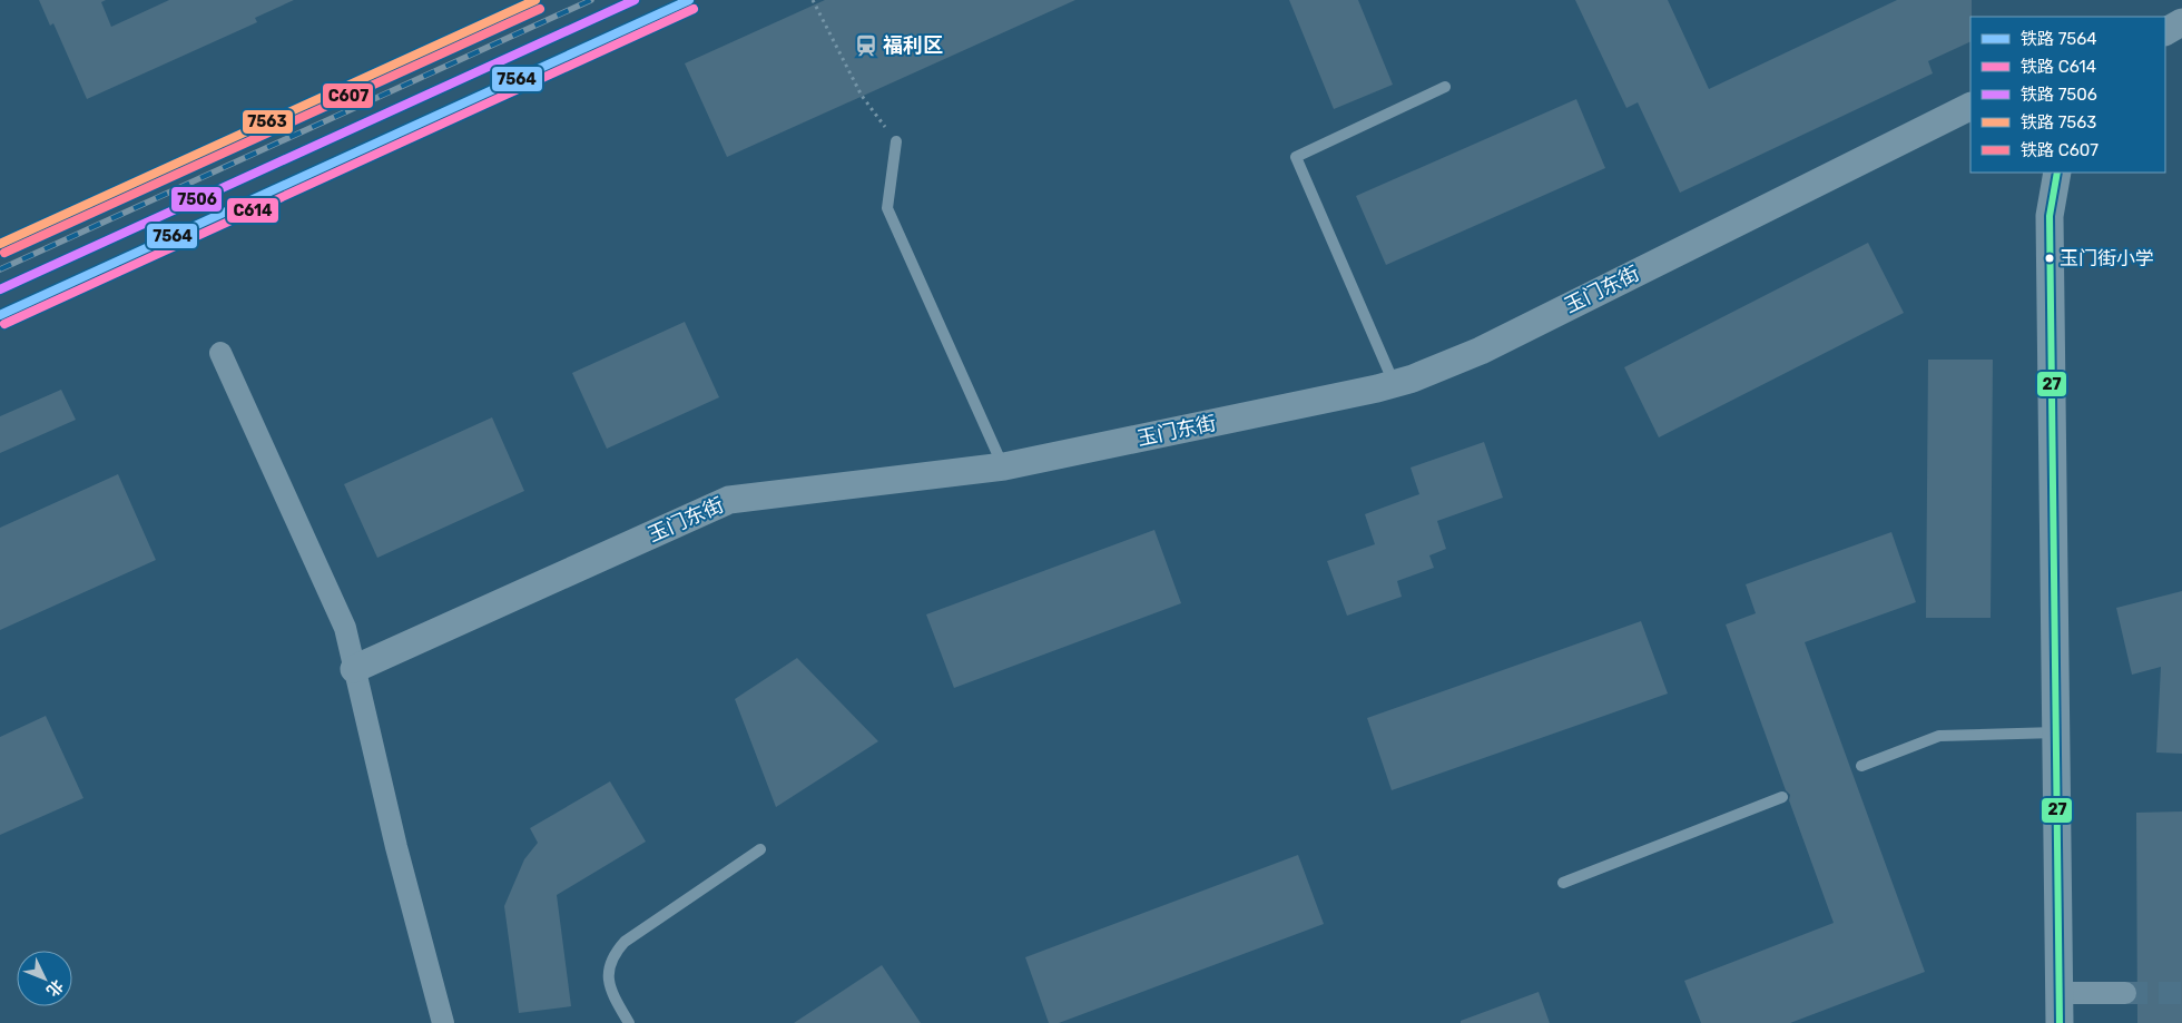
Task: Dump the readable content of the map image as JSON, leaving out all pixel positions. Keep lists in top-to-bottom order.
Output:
{
  "streets": {
    "street": ["玉门东街"]
  },
  "places": {
    "station": ["福利区"],
    "other": ["玉门街小学"]
  },
  "lines": [
    "rail line 7564",
    "rail line 7506",
    "rail line 7563",
    "rail line C614",
    "rail line C607",
    "transit line 27"
  ],
  "legend": [
    "铁路 7564",
    "铁路 C614",
    "铁路 7506",
    "铁路 7563",
    "铁路 C607"
  ],
  "north": "bottom right"
}
